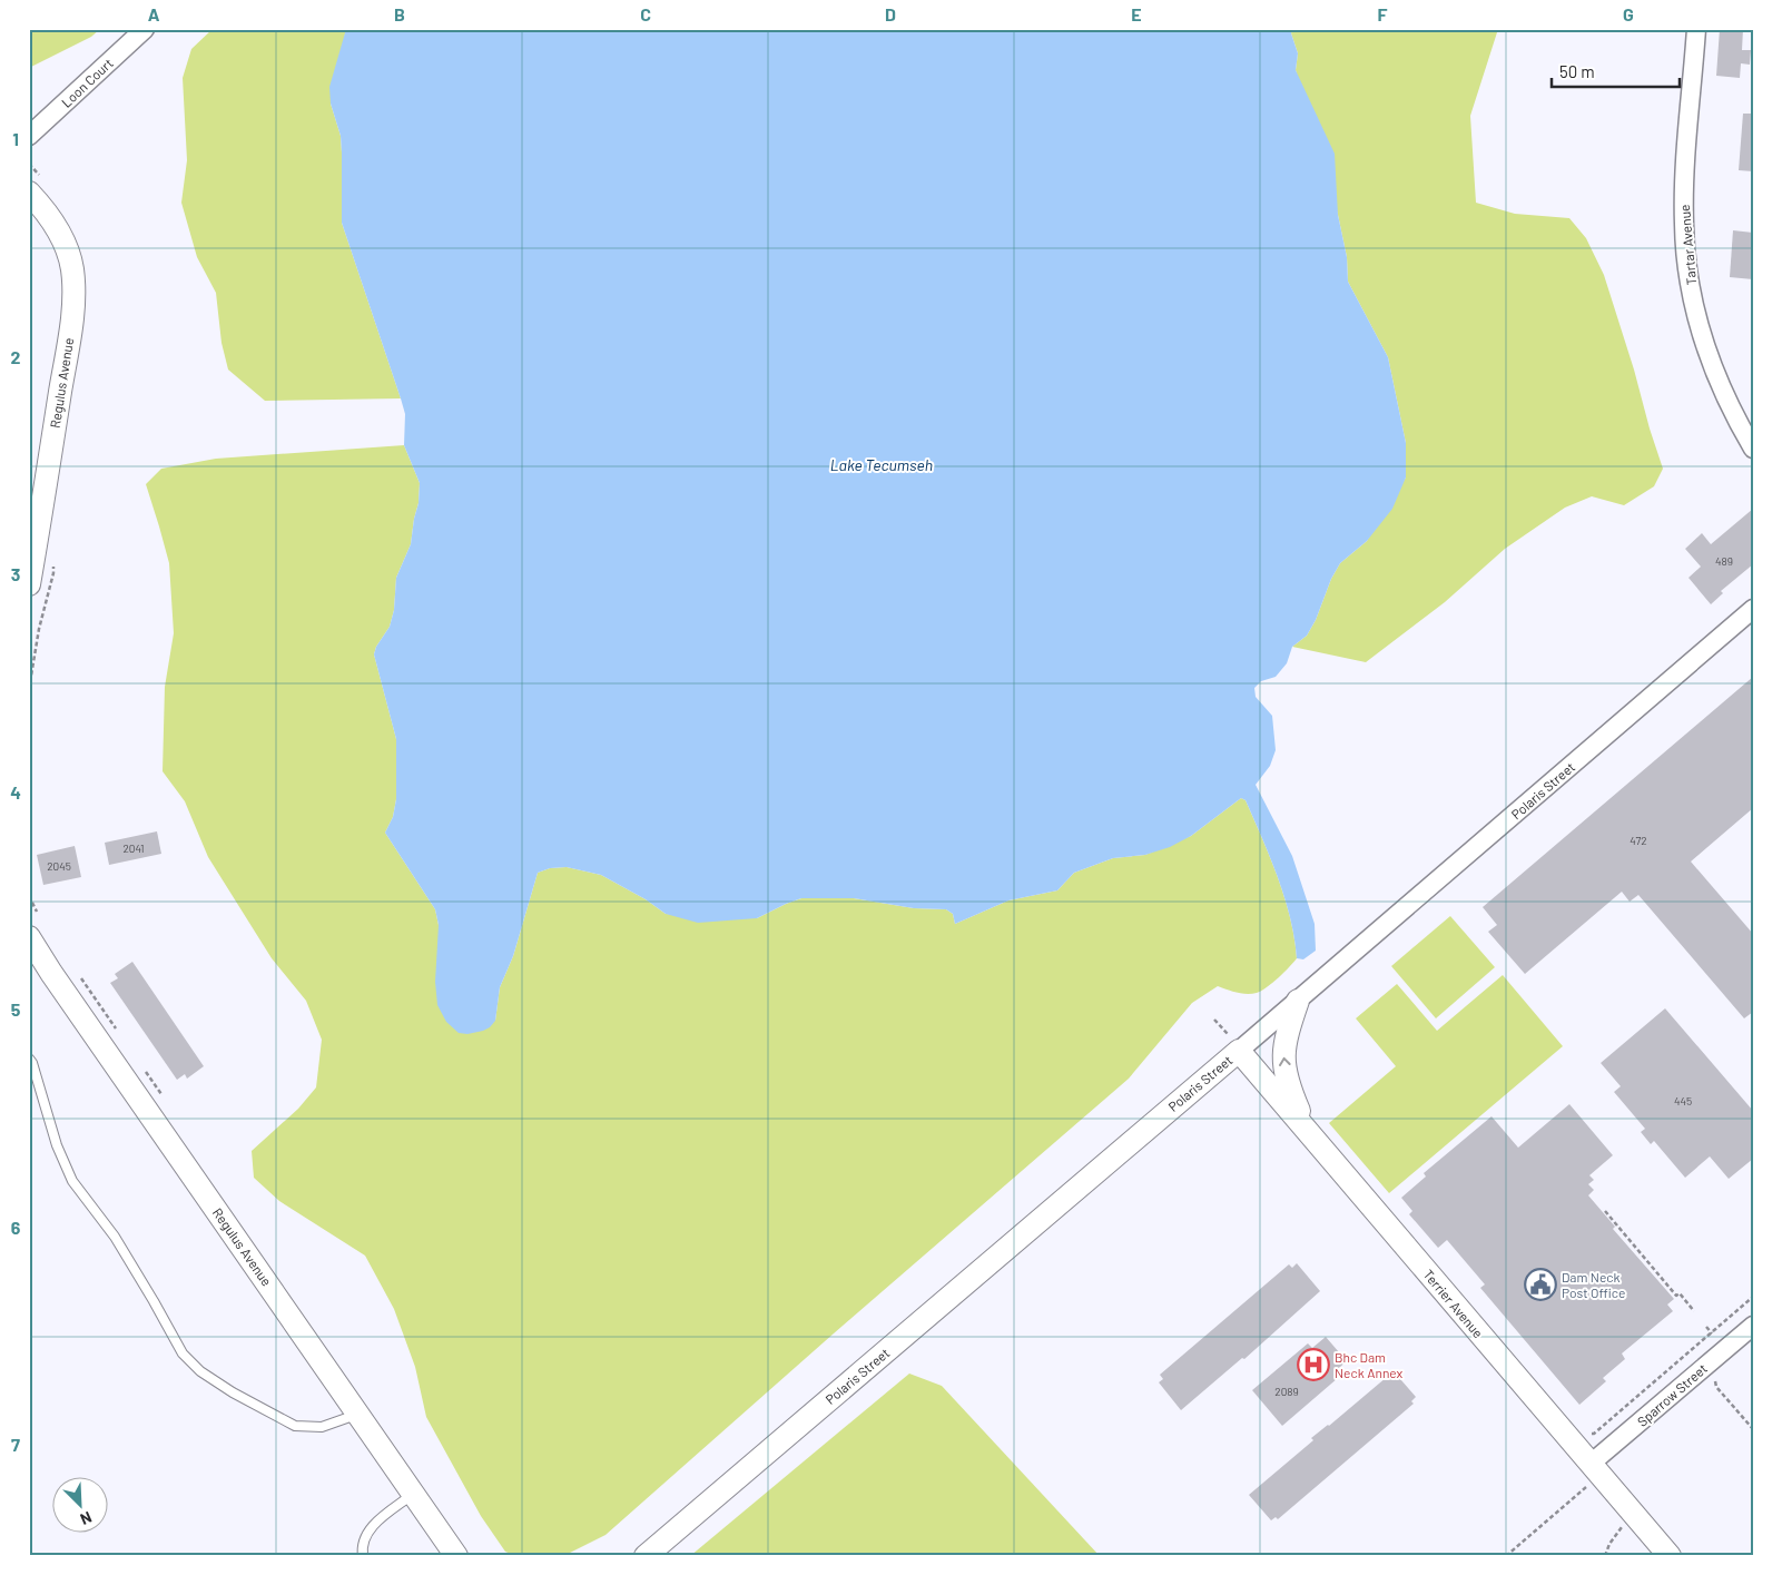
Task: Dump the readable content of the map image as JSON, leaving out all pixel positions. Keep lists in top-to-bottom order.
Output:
{
  "streets": {
    "street": [
      "Loon Court",
      "Tartar Avenue",
      "Regulus Avenue",
      "Polaris Street",
      "Terrier Avenue",
      "Sparrow Street"
    ]
  },
  "crossings": [
    ["Polaris Street", "Terrier Avenue"],
    ["Terrier Avenue", "Sparrow Street"]
  ],
  "water": ["Lake Tecumseh"],
  "places": {
    "public building": ["Dam Neck Post Office"],
    "hospital": ["Bhc Dam Neck Annex"]
  },
  "house_numbers": [
    "489",
    "472",
    "2041",
    "2045",
    "445",
    "2089"
  ],
  "scale_bar": "50 m",
  "north": "bottom right",
  "grid": {
    "columns": [
      "A",
      "B",
      "C",
      "D",
      "E",
      "F",
      "G"
    ],
    "rows": [
      "1",
      "2",
      "3",
      "4",
      "5",
      "6",
      "7"
    ]
  }
}
